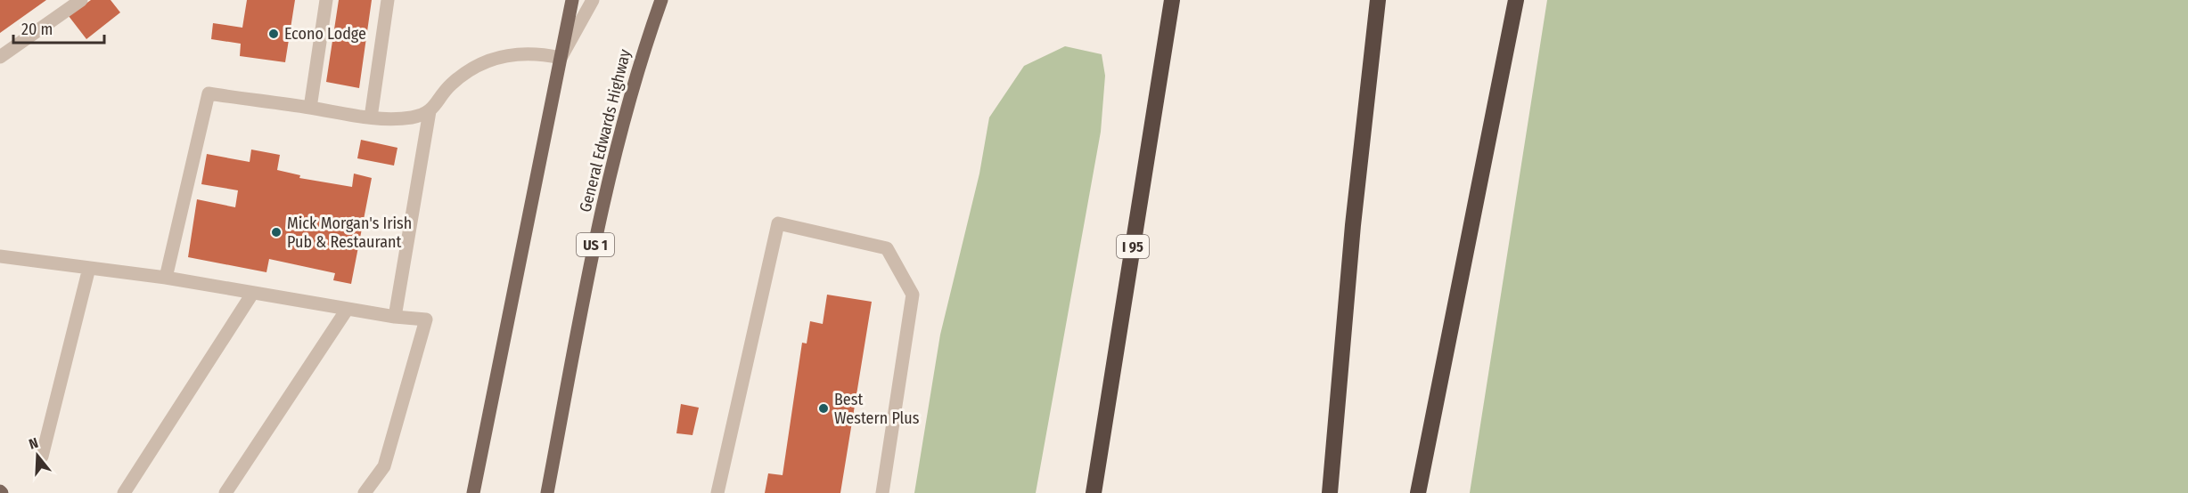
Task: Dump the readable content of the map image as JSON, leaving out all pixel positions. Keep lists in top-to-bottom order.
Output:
{
  "streets": {
    "highway": ["I 95"],
    "main road": ["General Edwards Highway", "US 1"]
  },
  "places": ["Econo Lodge", "Mick Morgan's Irish Pub & Restaurant", "Best Western Plus"],
  "scale_bar": "20 m",
  "north": "top"
}
